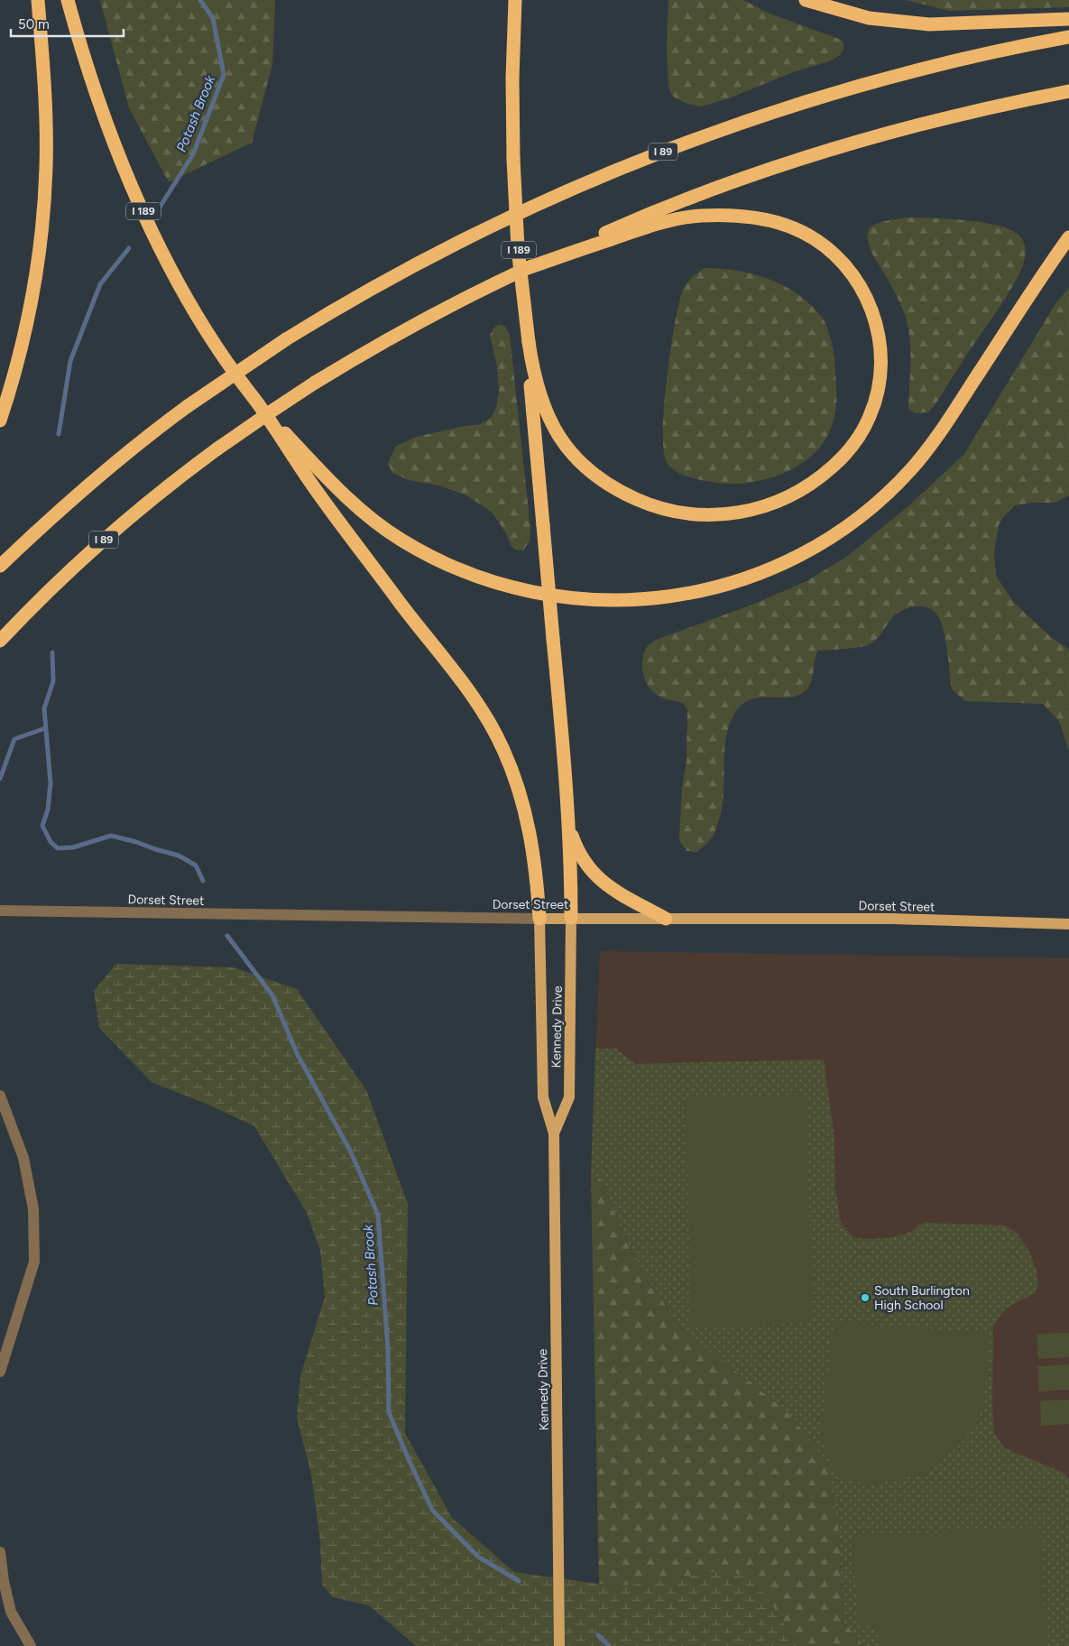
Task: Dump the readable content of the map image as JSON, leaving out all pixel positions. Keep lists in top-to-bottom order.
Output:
{
  "streets": {
    "highway": ["I 89", "I 189"],
    "main road": ["Dorset Street", "Kennedy Drive"]
  },
  "crossings": [
    ["Dorset Street", "Kennedy Drive"]
  ],
  "water": ["Potash Brook"],
  "places": ["South Burlington High School"],
  "scale_bar": "50 m"
}
